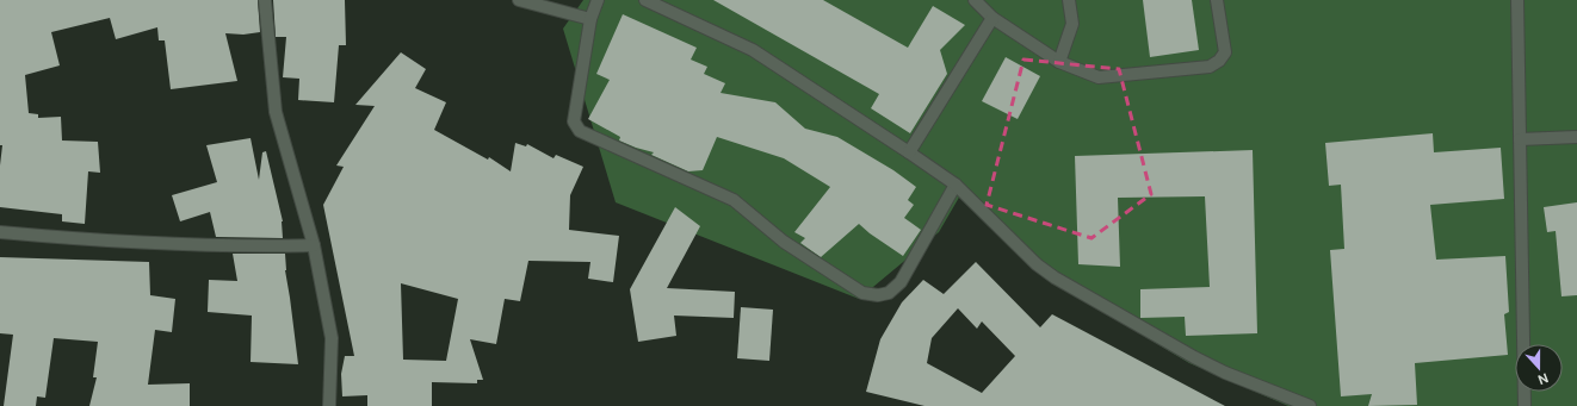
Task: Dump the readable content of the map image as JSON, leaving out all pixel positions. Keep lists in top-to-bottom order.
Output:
{
  "north": "bottom"
}
